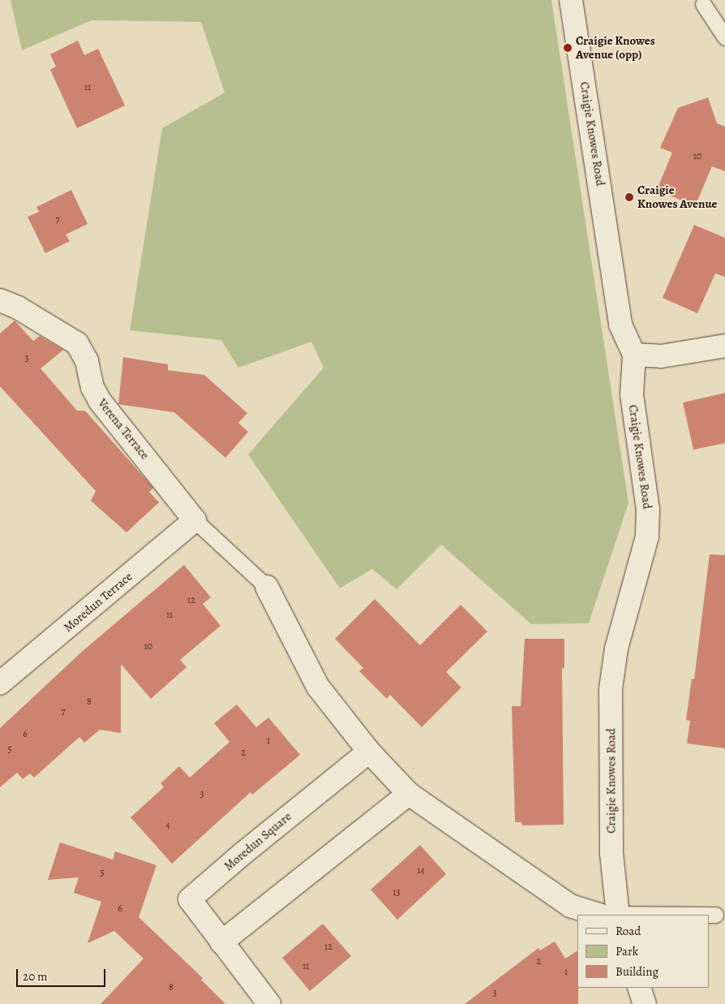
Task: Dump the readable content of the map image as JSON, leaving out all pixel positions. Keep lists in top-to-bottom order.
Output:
{
  "streets": {
    "street": [
      "Craigie Knowes Road",
      "Verena Terrace",
      "Moredun Terrace",
      "Moredun Square"
    ]
  },
  "crossings": [
    ["Verena Terrace", "Moredun Terrace"]
  ],
  "places": ["Craigie Knowes Avenue (opp)", "Craigie Knowes Avenue"],
  "house_numbers": [
    "11",
    "10",
    "7",
    "3",
    "12",
    "11",
    "10",
    "8",
    "7",
    "6",
    "1",
    "5",
    "2",
    "3",
    "4",
    "14",
    "5",
    "13",
    "6",
    "12",
    "2",
    "11",
    "1",
    "8",
    "3"
  ],
  "legend": ["Road", "Park", "Building"],
  "scale_bar": "20 m"
}
